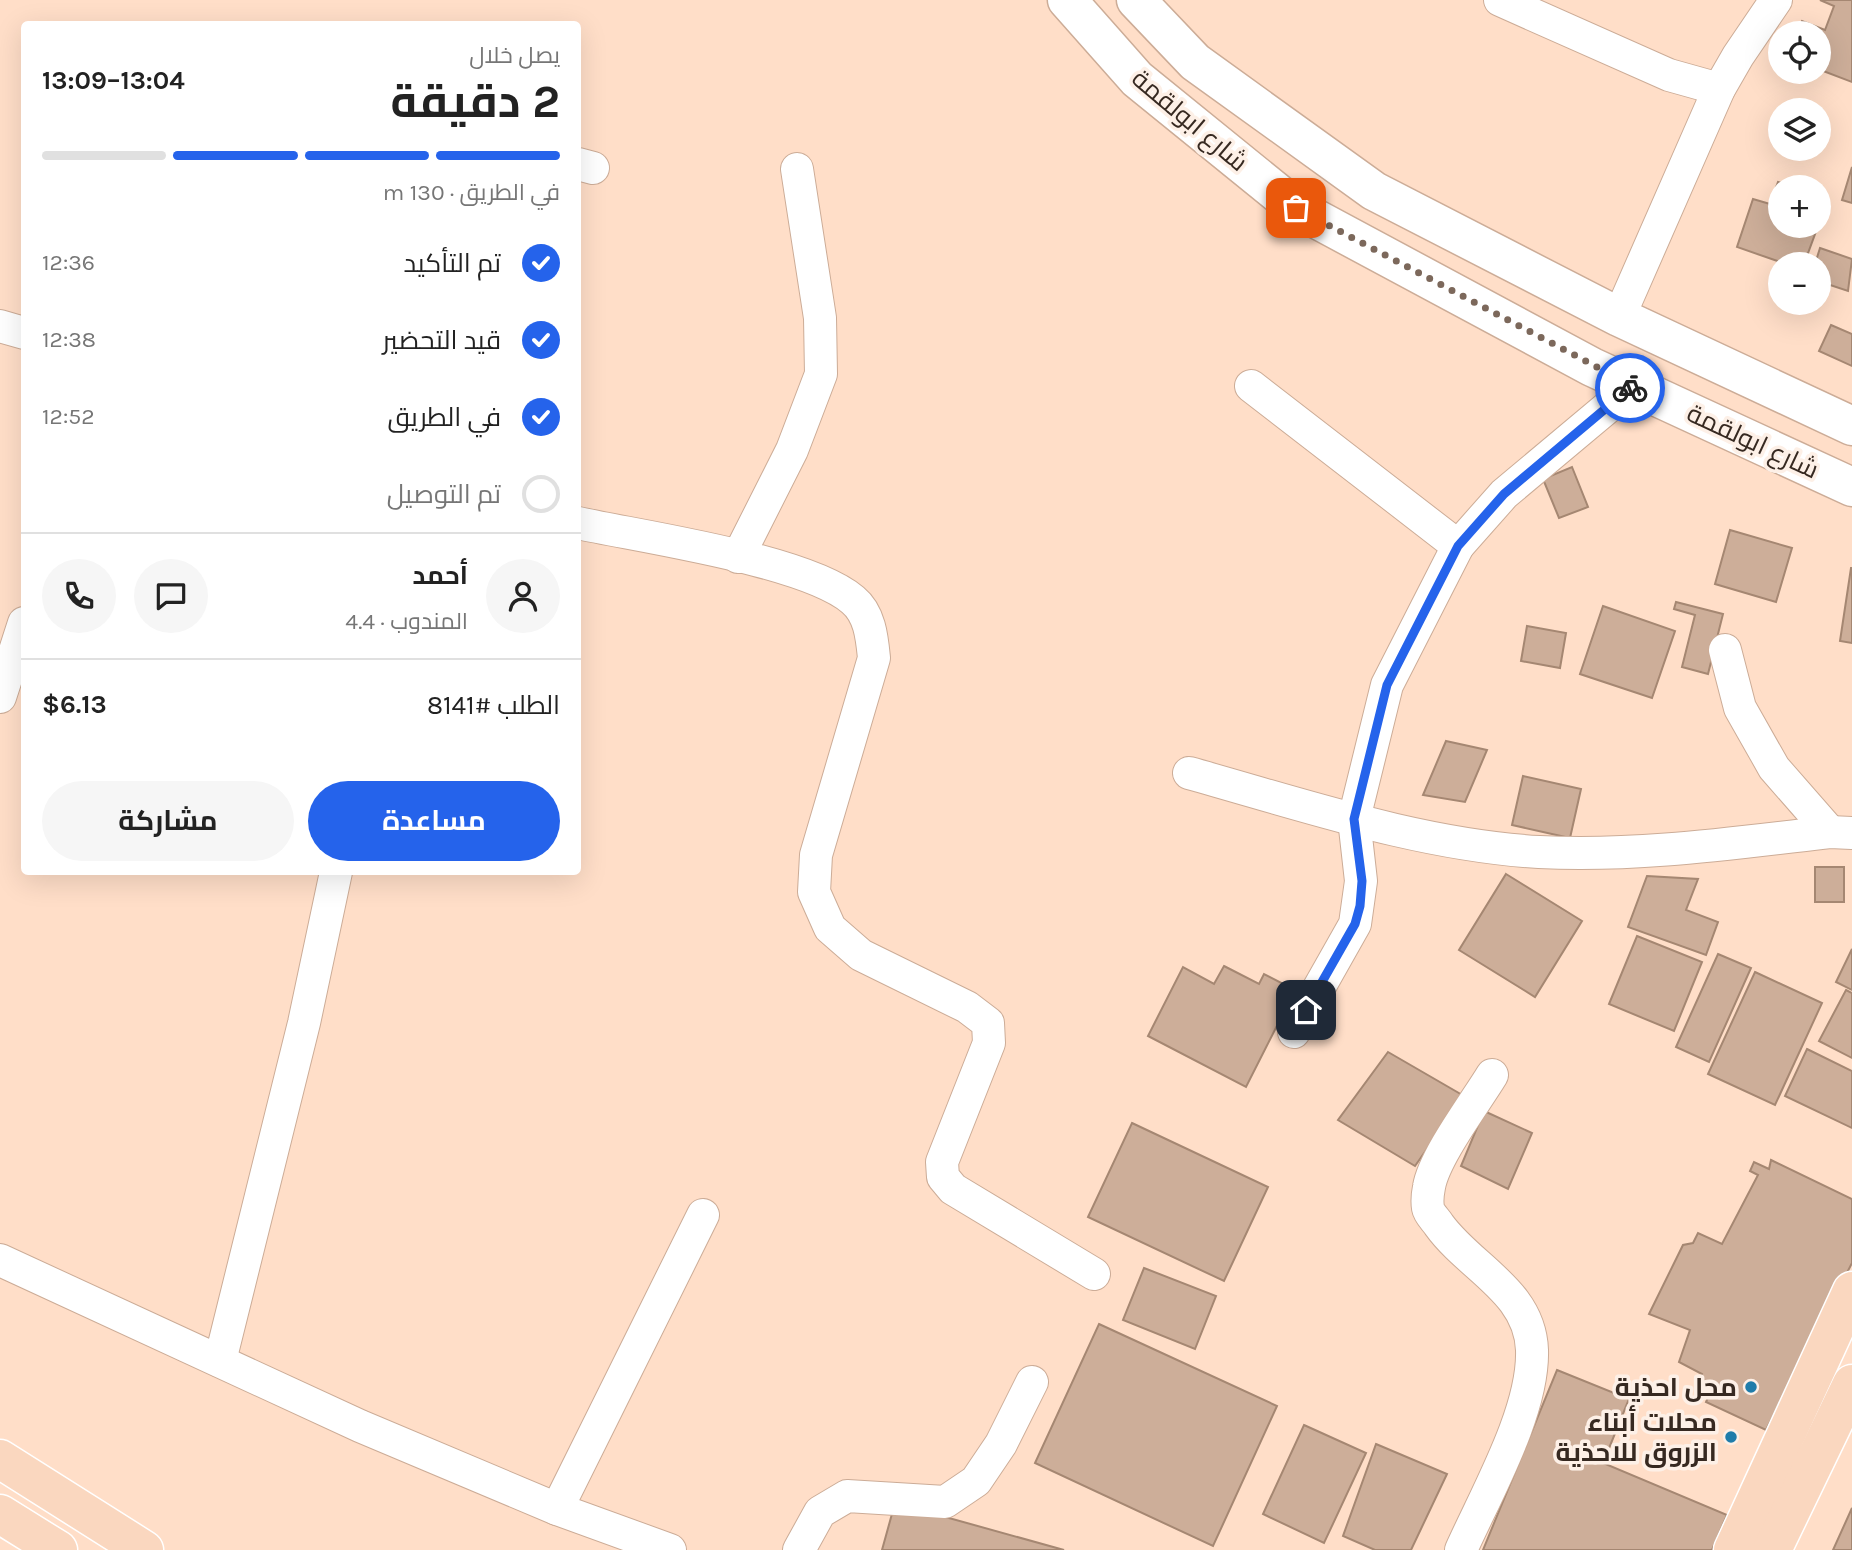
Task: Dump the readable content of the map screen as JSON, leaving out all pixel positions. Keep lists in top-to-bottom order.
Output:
{
  "streets": {
    "street": ["شارع ابولقمة"]
  },
  "places": ["محل احذية", "محلات أبناء الزروق للاحذية"],
  "page": {
    "map_buttons": ["+", "−"],
    "heading": ["2 دقيقة", "يصل خلال", "13:04–13:09"],
    "panel": [
      "أحمد",
      "المندوب · 4.4",
      "الطلب #8141",
      "$6.13"
    ],
    "bar": "في الطريق · 130 m",
    "list": [
      ["تم التأكيد", "12:36"],
      ["قيد التحضير", "12:38"],
      ["في الطريق", "12:52"],
      "تم التوصيل"
    ],
    "buttons": ["مساعدة", "مشاركة"]
  }
}
